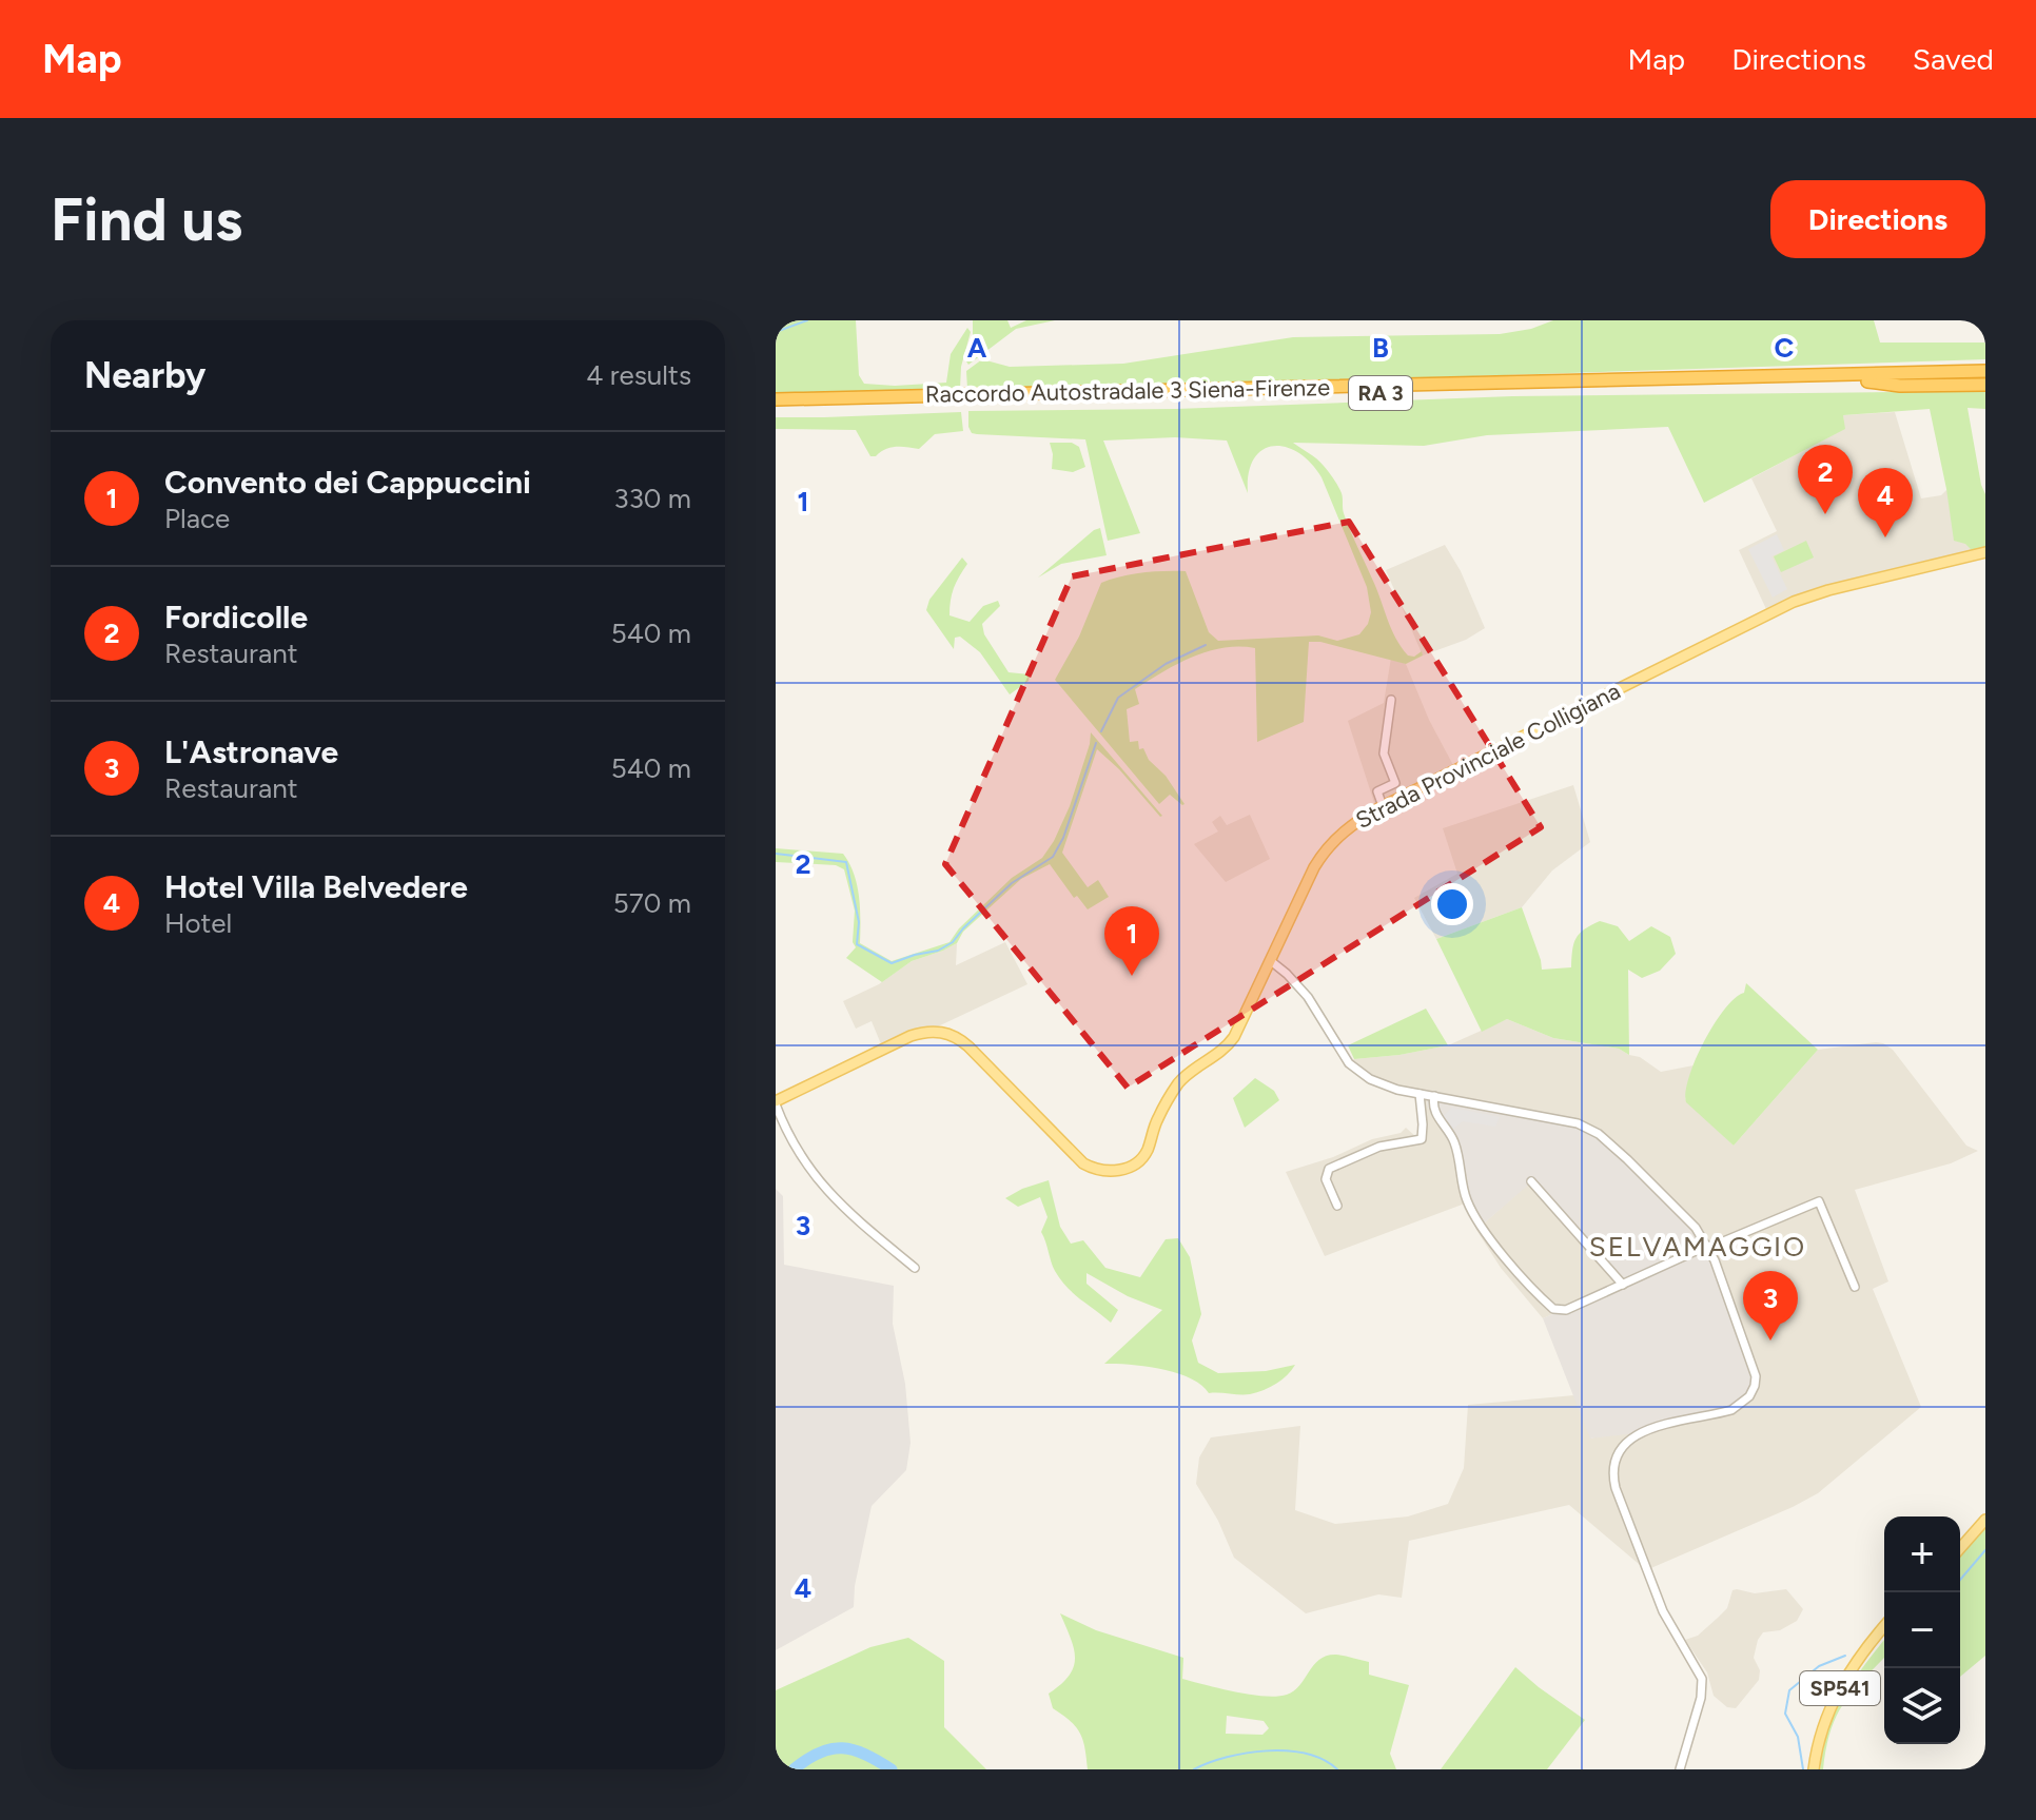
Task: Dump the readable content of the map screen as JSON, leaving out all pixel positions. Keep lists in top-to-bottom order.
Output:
{
  "streets": {
    "highway": ["Raccordo Autostradale 3 Siena-Firenze", "RA 3"],
    "main road": ["Strada Provinciale Colligiana", "SP541"]
  },
  "districts": ["SELVAMAGGIO"],
  "page": {
    "header": "Map",
    "nav": ["Map", "Directions", "Saved"],
    "buttons": "Directions",
    "title": "Find us",
    "heading": ["Nearby", "4 results"],
    "list": [
      {
        "mark": "1",
        "name": "Convento dei Cappuccini",
        "note": "Place",
        "value": "330 m"
      },
      {
        "mark": "2",
        "name": "Fordicolle",
        "note": "Restaurant",
        "value": "540 m"
      },
      {
        "mark": "3",
        "name": "L'Astronave",
        "note": "Restaurant",
        "value": "540 m"
      },
      {
        "mark": "4",
        "name": "Hotel Villa Belvedere",
        "note": "Hotel",
        "value": "570 m"
      }
    ],
    "pins": [
      "2",
      "4",
      "1",
      "3"
    ],
    "map_buttons": ["+", "−"]
  },
  "grid": {
    "columns": ["A", "B", "C"],
    "rows": [
      "1",
      "2",
      "3",
      "4"
    ]
  }
}
